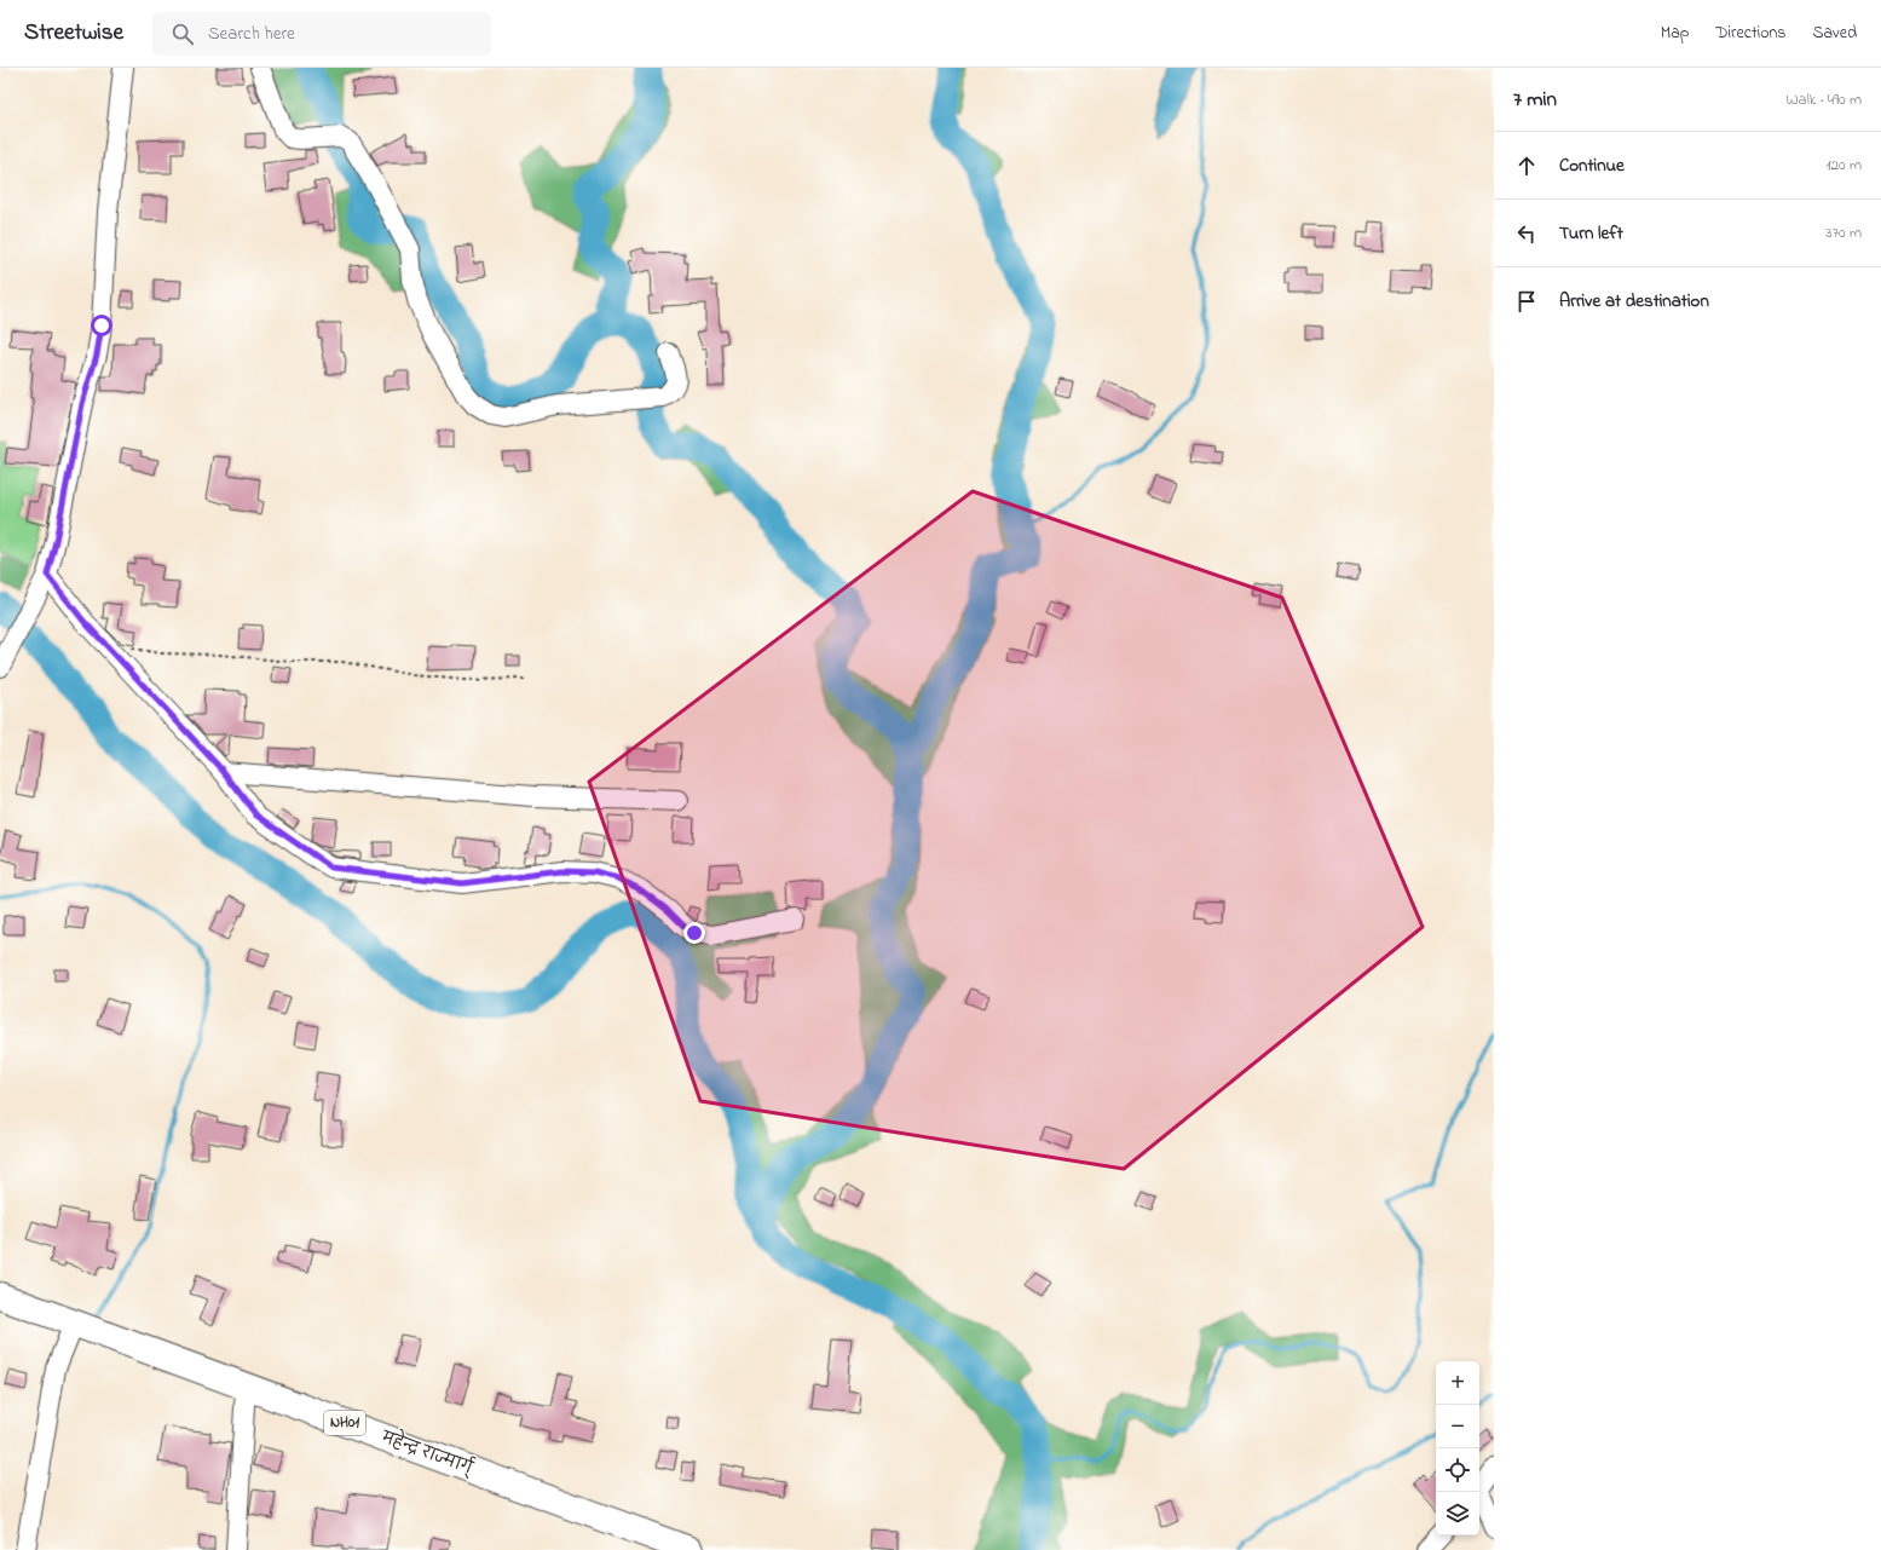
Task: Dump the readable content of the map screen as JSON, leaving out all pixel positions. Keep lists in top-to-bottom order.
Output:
{
  "streets": {
    "highway": ["NH01", "महेन्द्र राज्मार्ग्"]
  },
  "page": {
    "header": "Streetwise",
    "search": "Search here",
    "nav": ["Map", "Directions", "Saved"],
    "heading": ["7 min", "Walk · 490 m"],
    "list": [
      ["Continue", "120 m"],
      ["Turn left", "370 m"],
      "Arrive at destination"
    ],
    "map_buttons": ["+", "−"]
  }
}
